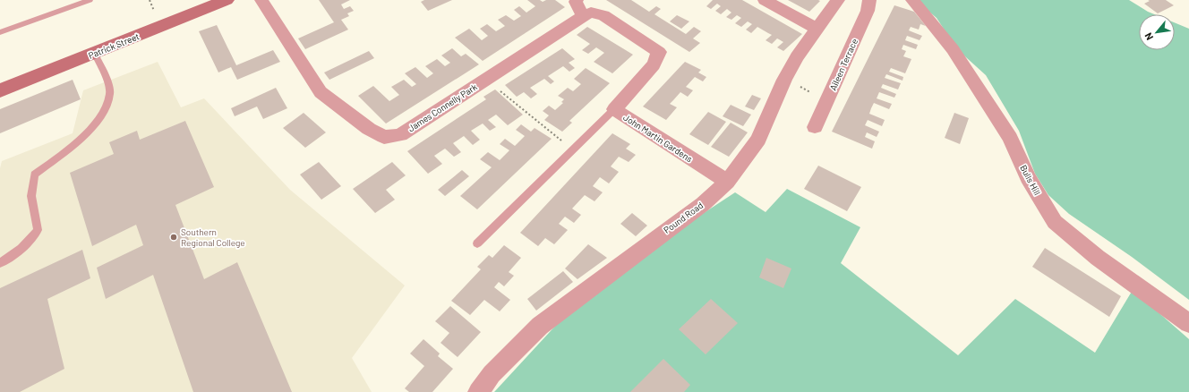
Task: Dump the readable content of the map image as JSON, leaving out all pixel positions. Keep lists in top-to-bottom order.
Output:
{
  "streets": {
    "main road": ["Patrick Street"],
    "street": [
      "Aileen Terrace",
      "James Connelly Park",
      "John Martin Gardens",
      "Bulls Hill",
      "Pound Road"
    ]
  },
  "crossings": [
    ["James Connelly Park", "John Martin Gardens"],
    ["John Martin Gardens", "Pound Road"]
  ],
  "places": ["Southern Regional College"],
  "north": "bottom left"
}
